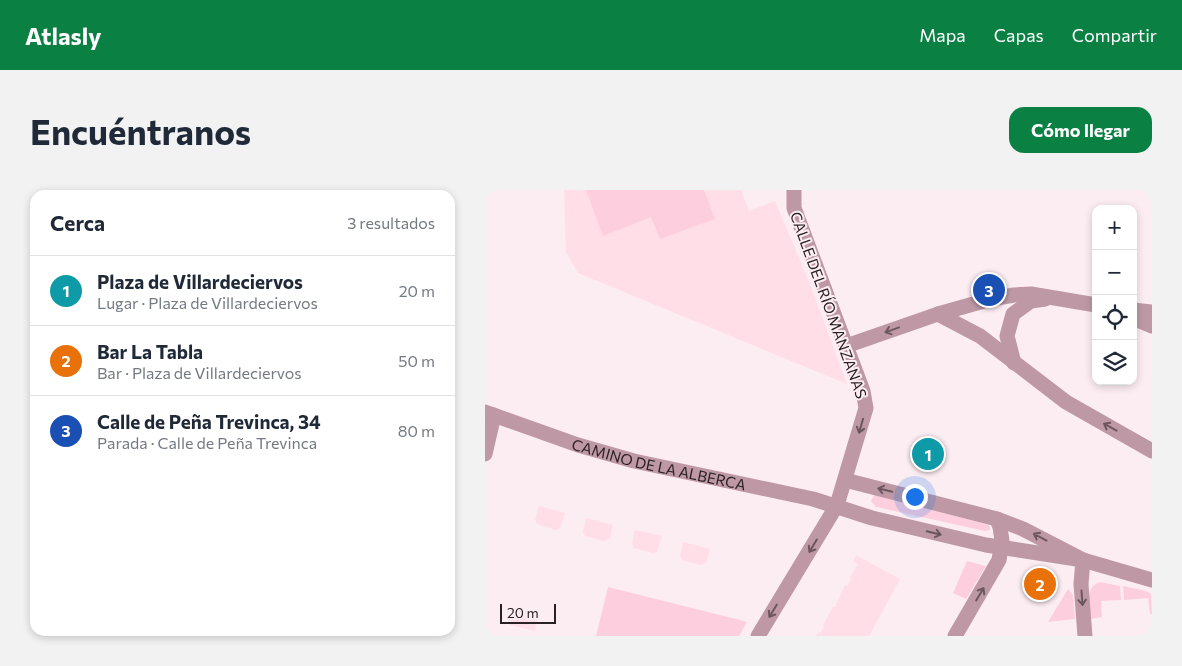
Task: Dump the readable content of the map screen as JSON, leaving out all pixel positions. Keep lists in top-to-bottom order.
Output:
{
  "streets": {
    "street": ["CALLE DEL RÍO MANZANAS", "CAMINO DE LA ALBERCA"]
  },
  "crossings": [
    ["CALLE DEL RÍO MANZANAS", "CAMINO DE LA ALBERCA"]
  ],
  "one_way": ["CALLE DEL RÍO MANZANAS"],
  "scale_bar": "20 m",
  "page": {
    "header": "Atlasly",
    "nav": ["Mapa", "Capas", "Compartir"],
    "buttons": "Cómo llegar",
    "title": "Encuéntranos",
    "heading": ["Cerca", "3 resultados"],
    "map_buttons": ["+", "−"],
    "list": [
      {
        "mark": "1",
        "name": "Plaza de Villardeciervos",
        "note": "Lugar · Plaza de Villardeciervos",
        "value": "20 m"
      },
      {
        "mark": "2",
        "name": "Bar La Tabla",
        "note": "Bar · Plaza de Villardeciervos",
        "value": "50 m"
      },
      {
        "mark": "3",
        "name": "Calle de Peña Trevinca, 34",
        "note": "Parada · Calle de Peña Trevinca",
        "value": "80 m"
      }
    ],
    "pins": ["3", "1", "2"],
    "scale": "20 m"
  }
}
